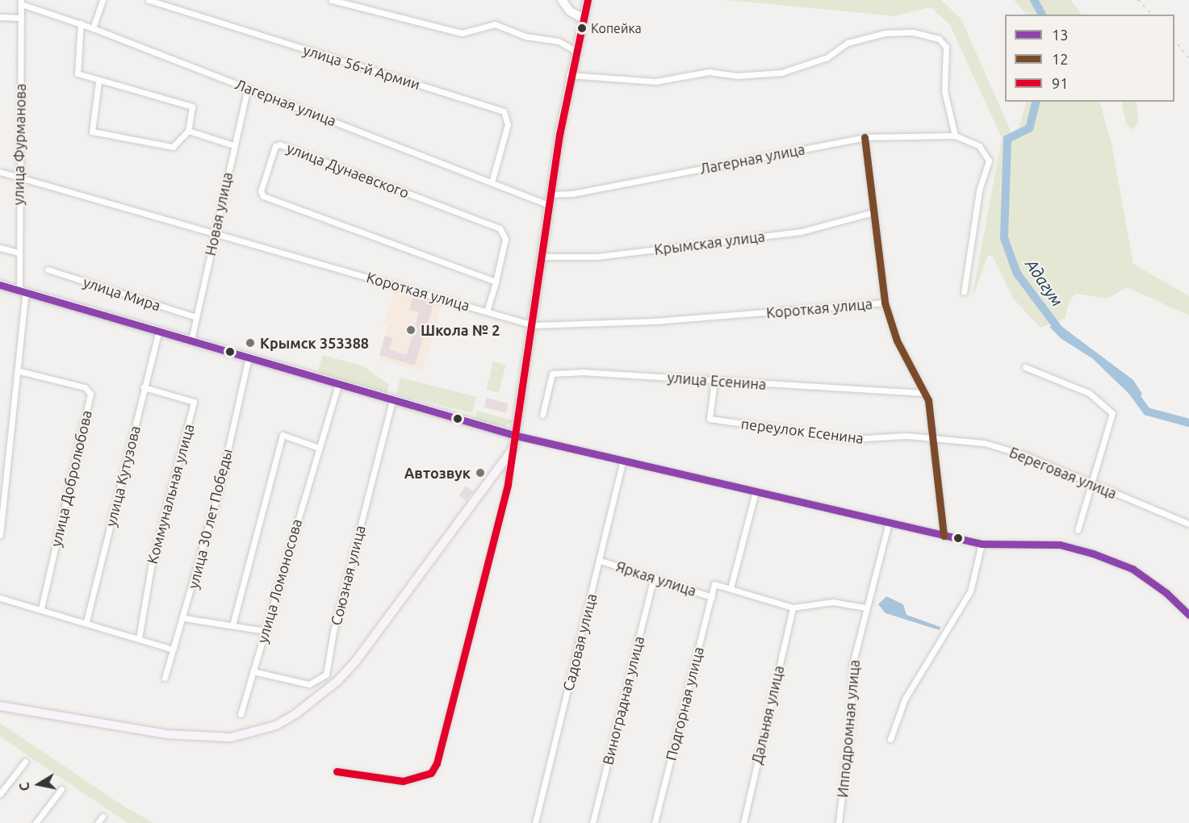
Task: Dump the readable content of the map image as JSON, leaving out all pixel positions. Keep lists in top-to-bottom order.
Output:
{
  "streets": {
    "street": [
      "улица 56-й Армии",
      "Лагерная улица",
      "улица Фурманова",
      "улица Дунаевского",
      "Новая улица",
      "Крымская улица",
      "Короткая улица",
      "улица Мира",
      "улица Есенина",
      "переулок Есенина",
      "Береговая улица",
      "улица Кутузова",
      "улица Добролюбова",
      "Коммунальная улица",
      "улица 30 лет Победы",
      "Союзная улица",
      "Яркая улица",
      "улица Ломоносова",
      "Садовая улица",
      "Виноградная улица",
      "Подгорная улица",
      "Дальняя улица",
      "Ипподромная улица"
    ]
  },
  "crossings": [
    ["улица 56-й Армии", "Лагерная улица"],
    ["Лагерная улица", "улица Фурманова"],
    ["Лагерная улица", "Новая улица"],
    ["улица Фурманова", "Короткая улица"],
    ["улица Фурманова", "улица Добролюбова"],
    ["Новая улица", "Короткая улица"],
    ["Новая улица", "улица Мира"],
    ["улица Есенина", "переулок Есенина"],
    ["переулок Есенина", "Береговая улица"],
    ["улица Кутузова", "Коммунальная улица"],
    ["Союзная улица", "улица Ломоносова"],
    ["Яркая улица", "Садовая улица"],
    ["Яркая улица", "Виноградная улица"],
    ["Яркая улица", "Подгорная улица"],
    ["Яркая улица", "Дальняя улица"],
    ["Яркая улица", "Ипподромная улица"]
  ],
  "water": ["Адагум"],
  "places": [
    "Копейка",
    "Школа № 2",
    "Крымск 353388",
    "Автозвук"
  ],
  "lines": ["transit line 91", "transit line 12", "transit line 13"],
  "legend": ["13", "12", "91"],
  "north": "left"
}
